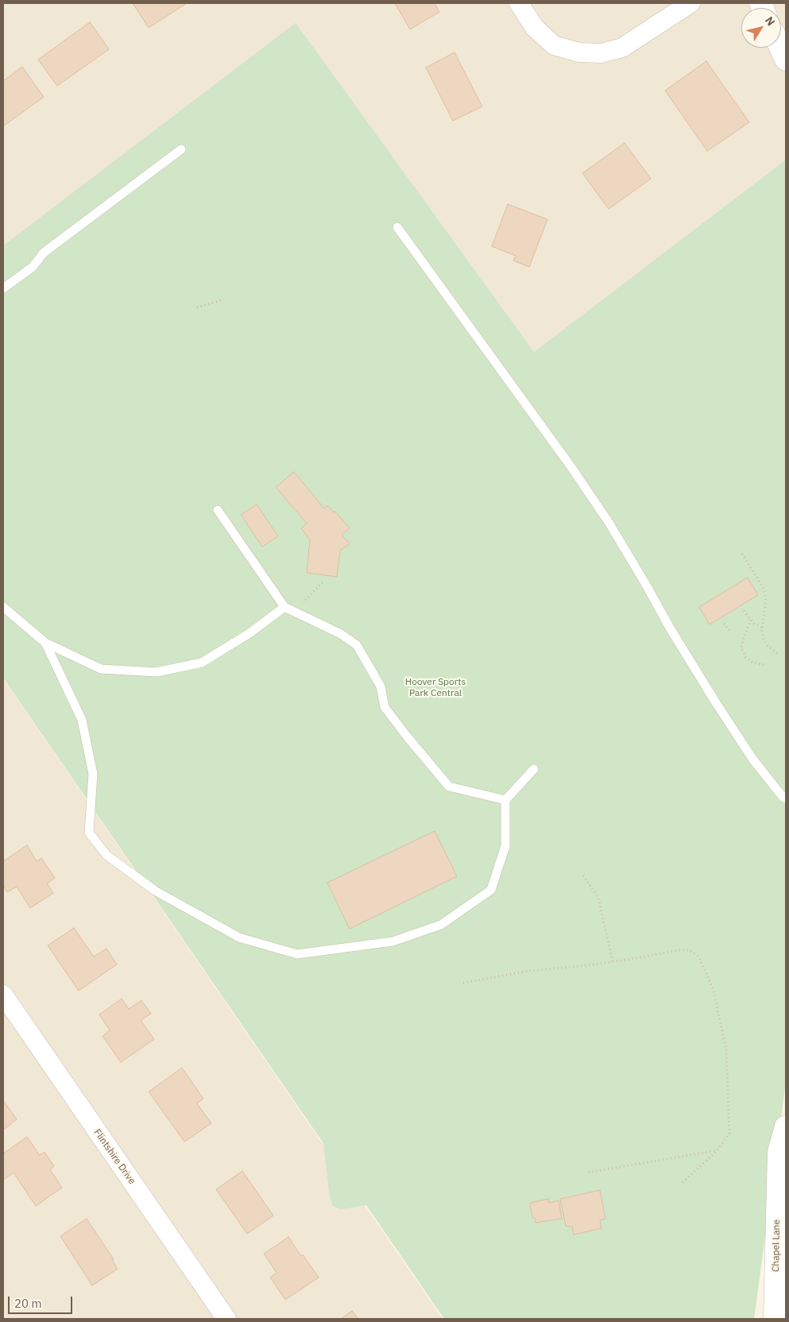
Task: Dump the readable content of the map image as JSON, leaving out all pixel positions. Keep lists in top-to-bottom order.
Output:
{
  "streets": {
    "street": ["Flintshire Drive", "Chapel Lane"]
  },
  "parks": ["Hoover Sports Park Central"],
  "scale_bar": "20 m",
  "north": "top right"
}
